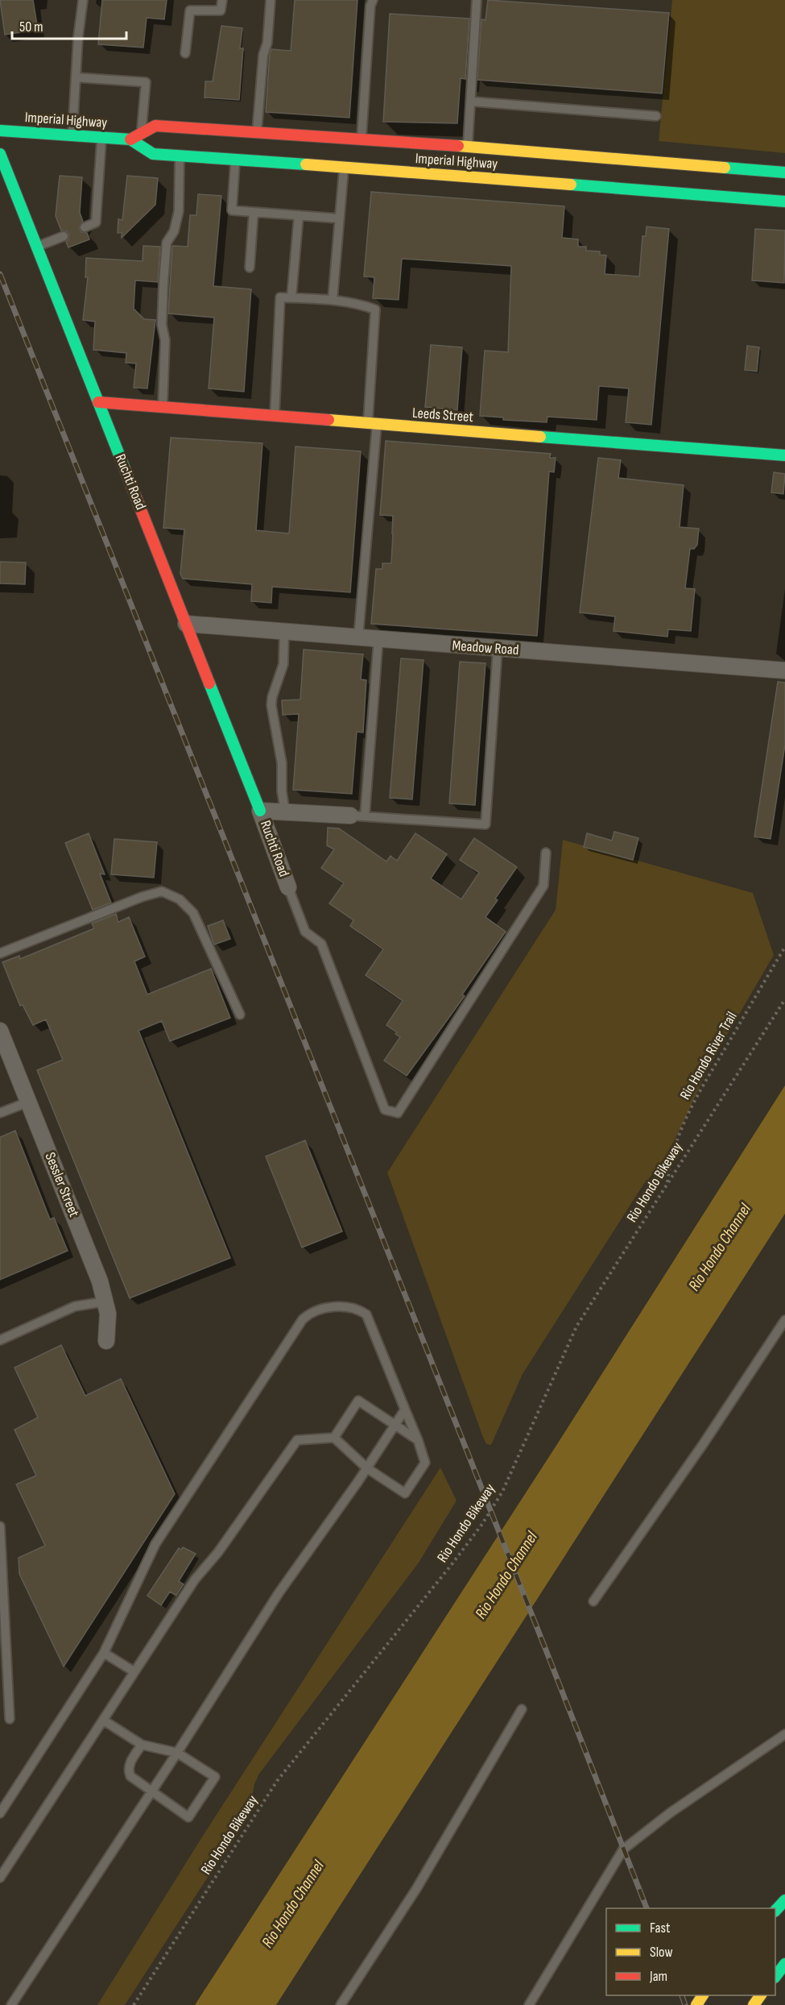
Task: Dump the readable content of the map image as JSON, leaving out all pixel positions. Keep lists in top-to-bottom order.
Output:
{
  "streets": {
    "main road": ["Imperial Highway", "Leeds Street", "Ruchti Road"],
    "street": ["Meadow Road", "Sessler Street"],
    "path": ["Rio Hondo River Trail", "Rio Hondo Bikeway"]
  },
  "crossings": [
    ["Leeds Street", "Ruchti Road"],
    ["Ruchti Road", "Meadow Road"],
    ["Rio Hondo River Trail", "Rio Hondo Bikeway"]
  ],
  "water": ["Rio Hondo Channel"],
  "legend": ["Fast", "Slow", "Jam"],
  "scale_bar": "50 m"
}
